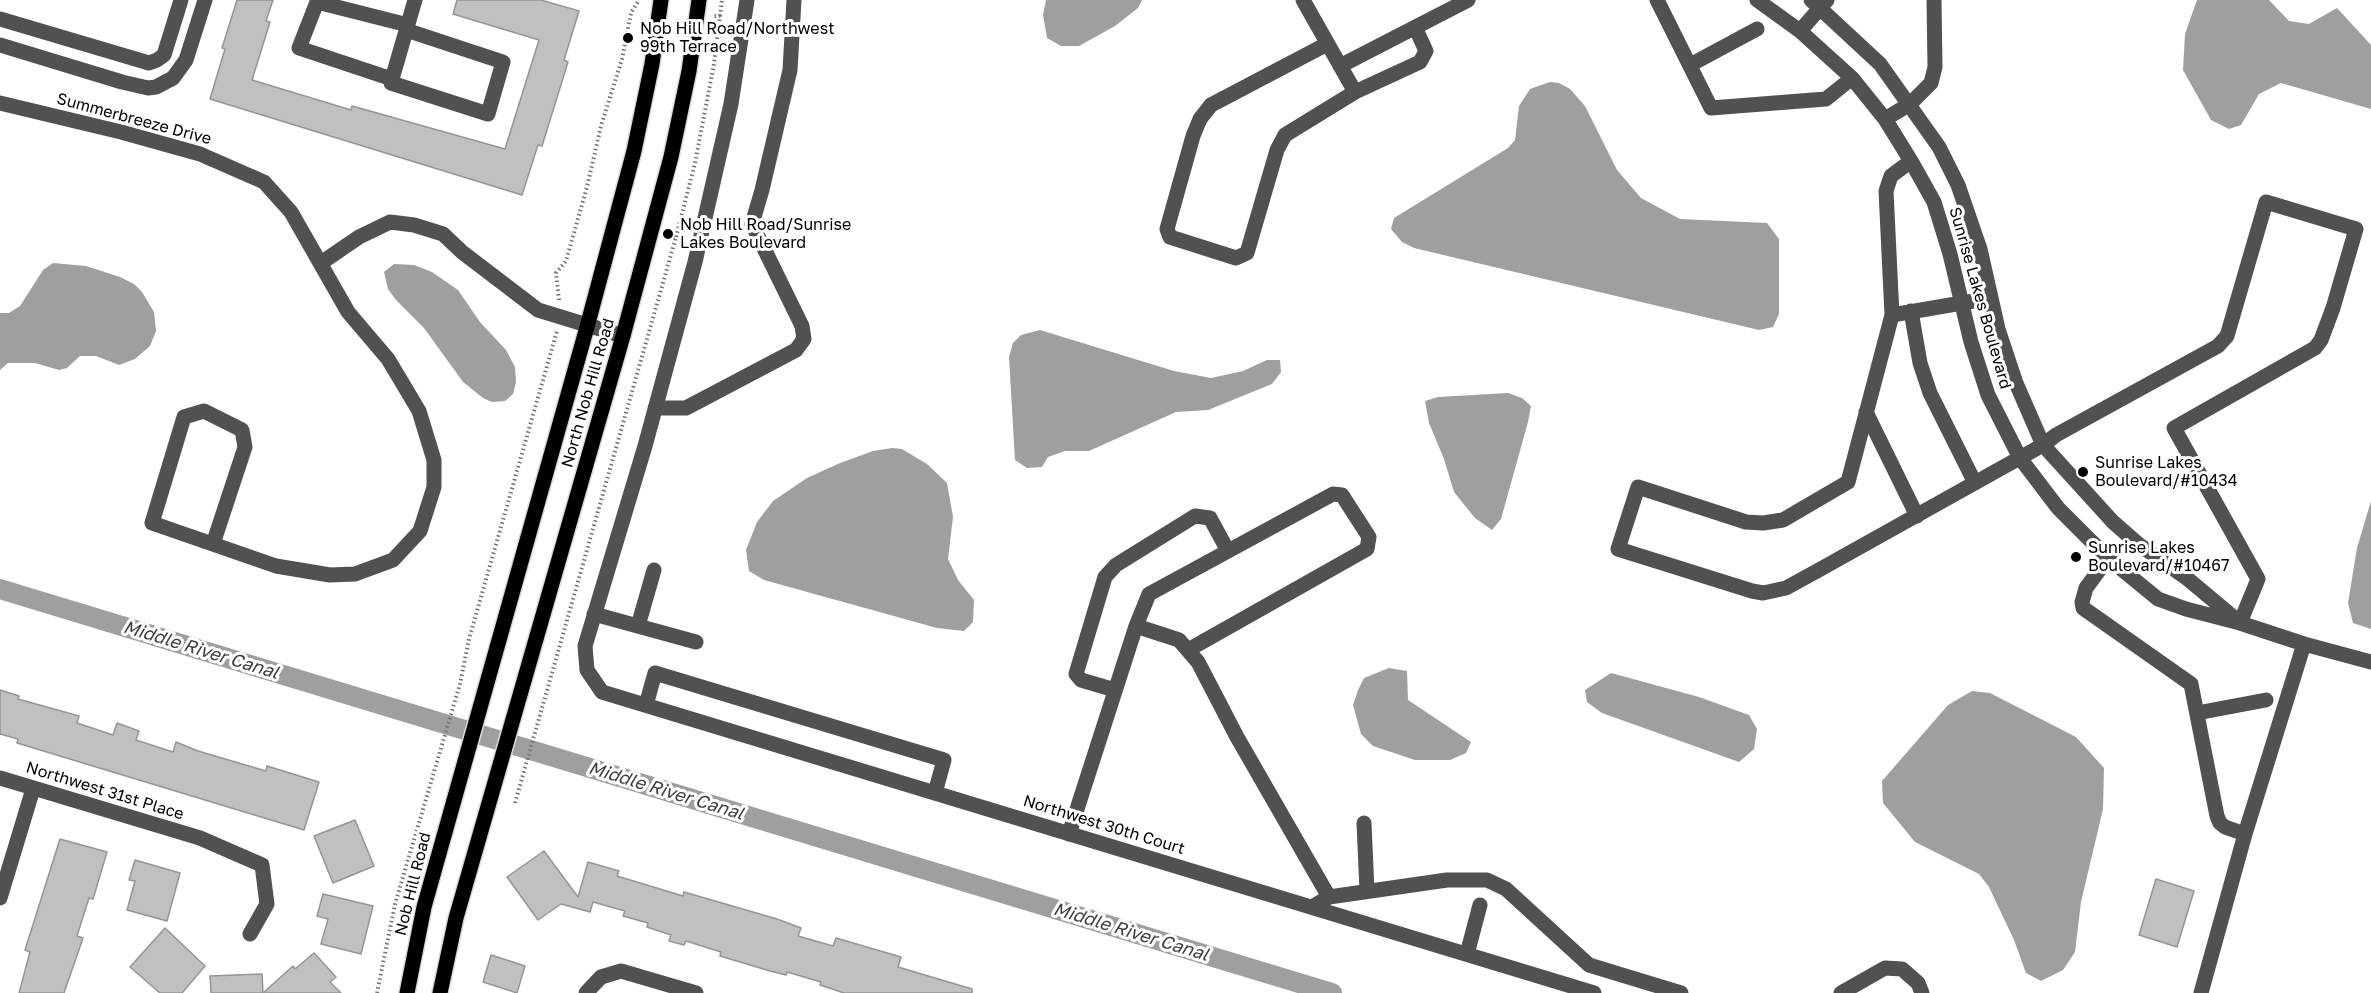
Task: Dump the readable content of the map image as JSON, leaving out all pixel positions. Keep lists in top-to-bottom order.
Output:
{
  "streets": {
    "main road": ["North Nob Hill Road", "Nob Hill Road"],
    "street": [
      "Summerbreeze Drive",
      "Sunrise Lakes Boulevard",
      "Northwest 31st Place",
      "Northwest 30th Court"
    ]
  },
  "crossings": [
    ["North Nob Hill Road", "Nob Hill Road"]
  ],
  "water": ["Middle River Canal"],
  "places": [
    "Nob Hill Road/Northwest 99th Terrace",
    "Nob Hill Road/Sunrise Lakes Boulevard",
    "Sunrise Lakes Boulevard/#10434",
    "Sunrise Lakes Boulevard/#10467"
  ]
}
